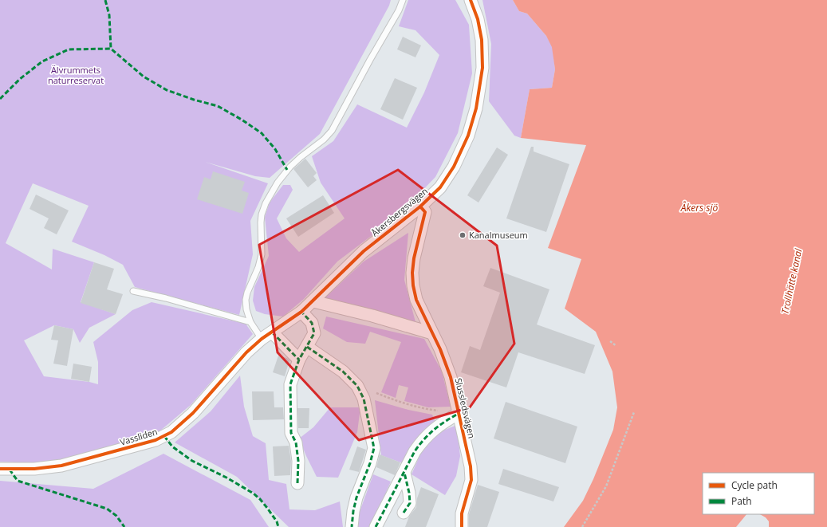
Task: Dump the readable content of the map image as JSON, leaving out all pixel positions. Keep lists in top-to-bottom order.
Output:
{
  "streets": {
    "street": ["Åkersbergsvägen", "Slussledsvägen", "Vassliden"]
  },
  "crossings": [
    ["Åkersbergsvägen", "Slussledsvägen"],
    ["Åkersbergsvägen", "Vassliden"]
  ],
  "water": ["Åkers sjö", "Trollhätte kanal"],
  "parks": ["Älvrummets naturreservat"],
  "places": ["Kanalmuseum"],
  "legend": ["Cycle path", "Path"]
}
